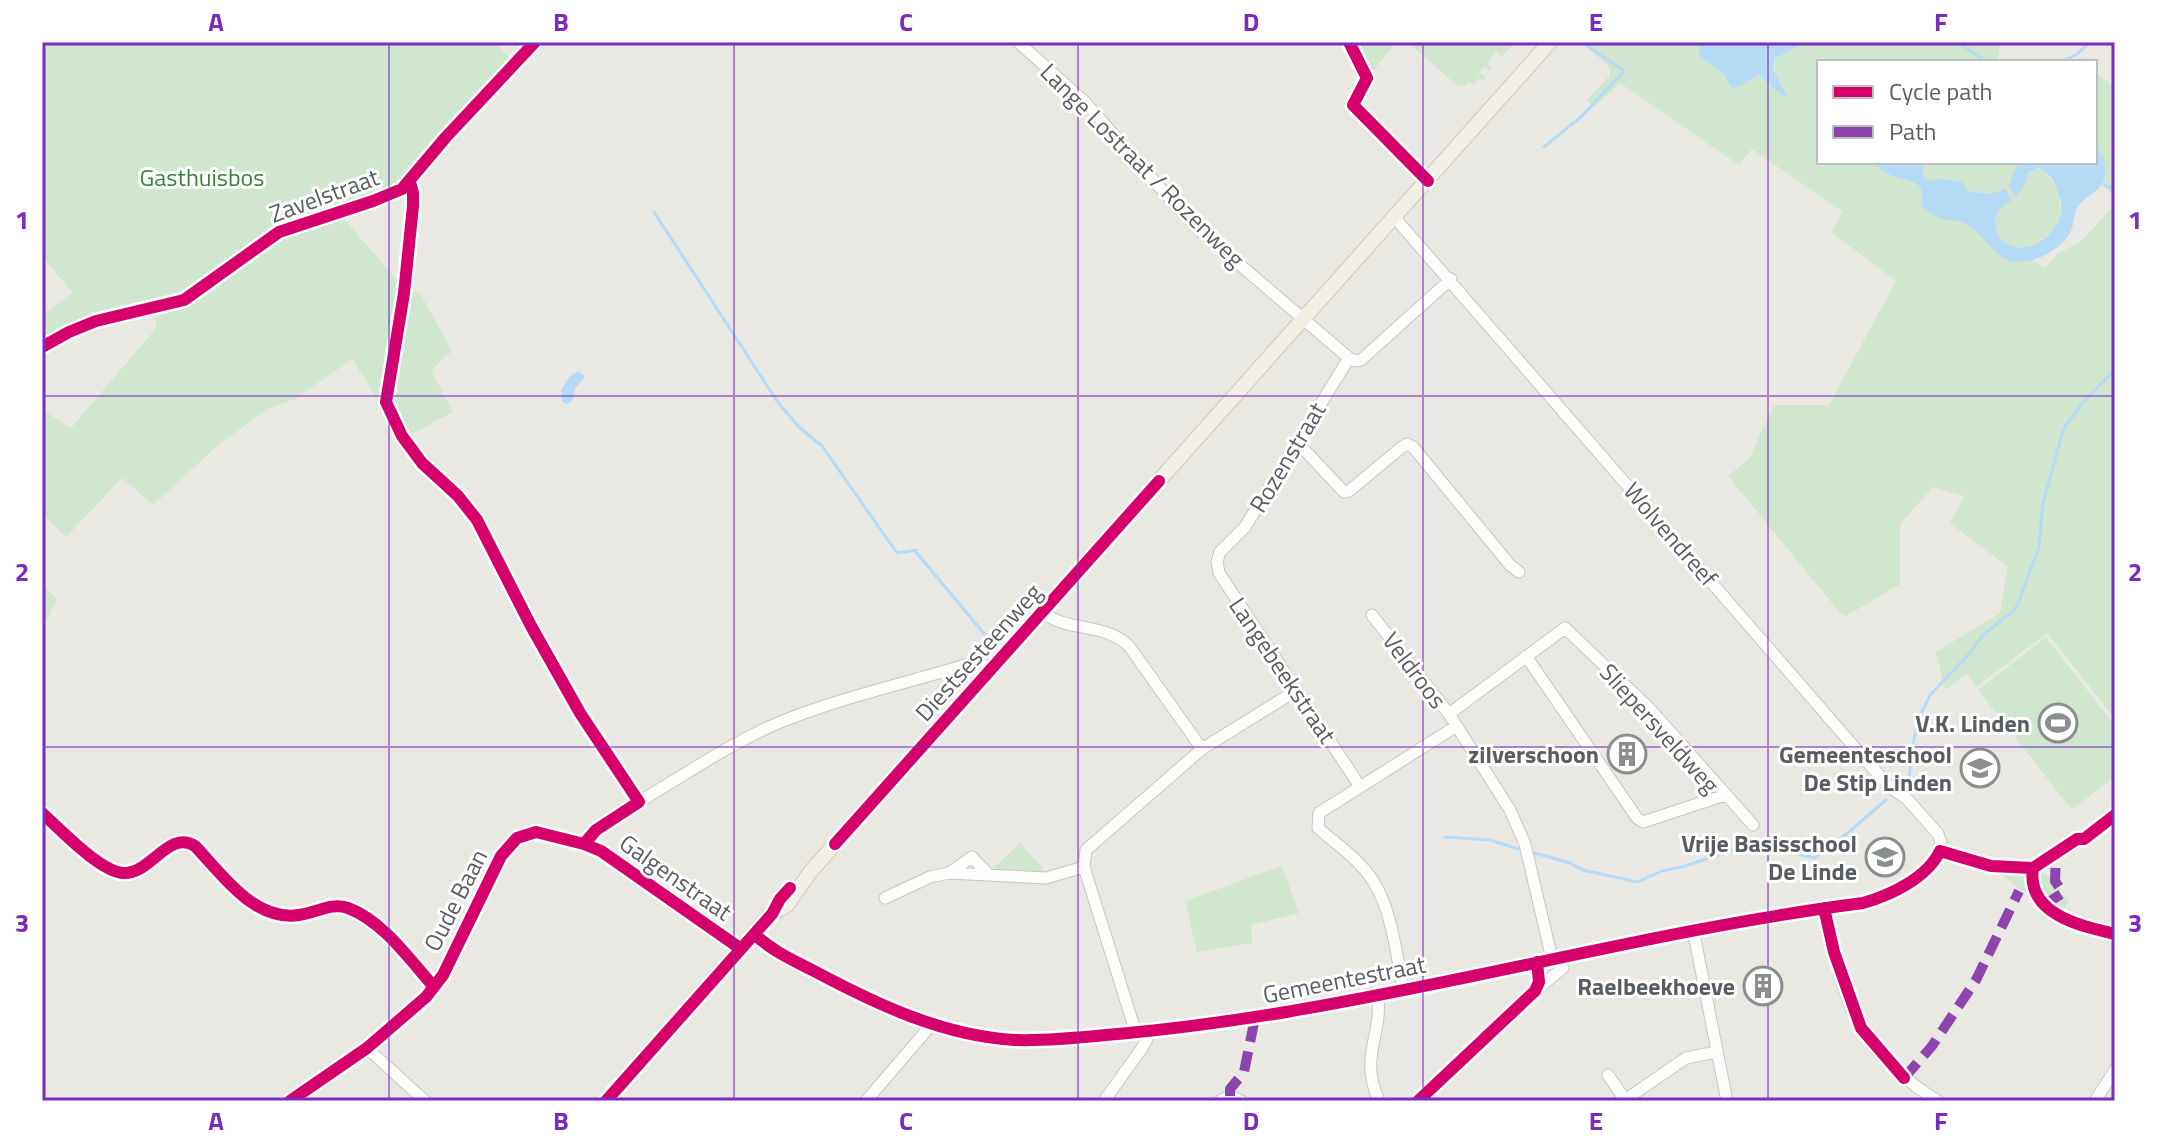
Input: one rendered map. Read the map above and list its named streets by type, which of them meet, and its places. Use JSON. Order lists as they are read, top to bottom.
{
  "streets": {
    "main road": ["Diestsesteenweg"],
    "street": [
      "Lange Lostraat / Rozenweg",
      "Zavelstraat",
      "Rozenstraat",
      "Wolvendreef",
      "Langebeekstraat",
      "Veldroos",
      "Sliepersveldweg",
      "Galgenstraat",
      "Oude Baan",
      "Gemeentestraat"
    ]
  },
  "crossings": [
    ["Lange Lostraat / Rozenweg", "Diestsesteenweg"],
    ["Rozenstraat", "Langebeekstraat"],
    ["Wolvendreef", "Diestsesteenweg"],
    ["Wolvendreef", "Gemeentestraat"],
    ["Diestsesteenweg", "Galgenstraat"],
    ["Diestsesteenweg", "Gemeentestraat"],
    ["Veldroos", "Gemeentestraat"],
    ["Galgenstraat", "Oude Baan"]
  ],
  "parks": ["Gasthuisbos"],
  "places": {
    "sports": ["V.K. Linden"],
    "building": ["zilverschoon", "Raelbeekhoeve"],
    "school or university": ["Gemeenteschool De Stip Linden", "Vrije Basisschool De Linde"]
  },
  "legend": ["Cycle path", "Path"],
  "grid": {
    "columns": [
      "A",
      "B",
      "C",
      "D",
      "E",
      "F"
    ],
    "rows": ["1", "2", "3"]
  }
}
